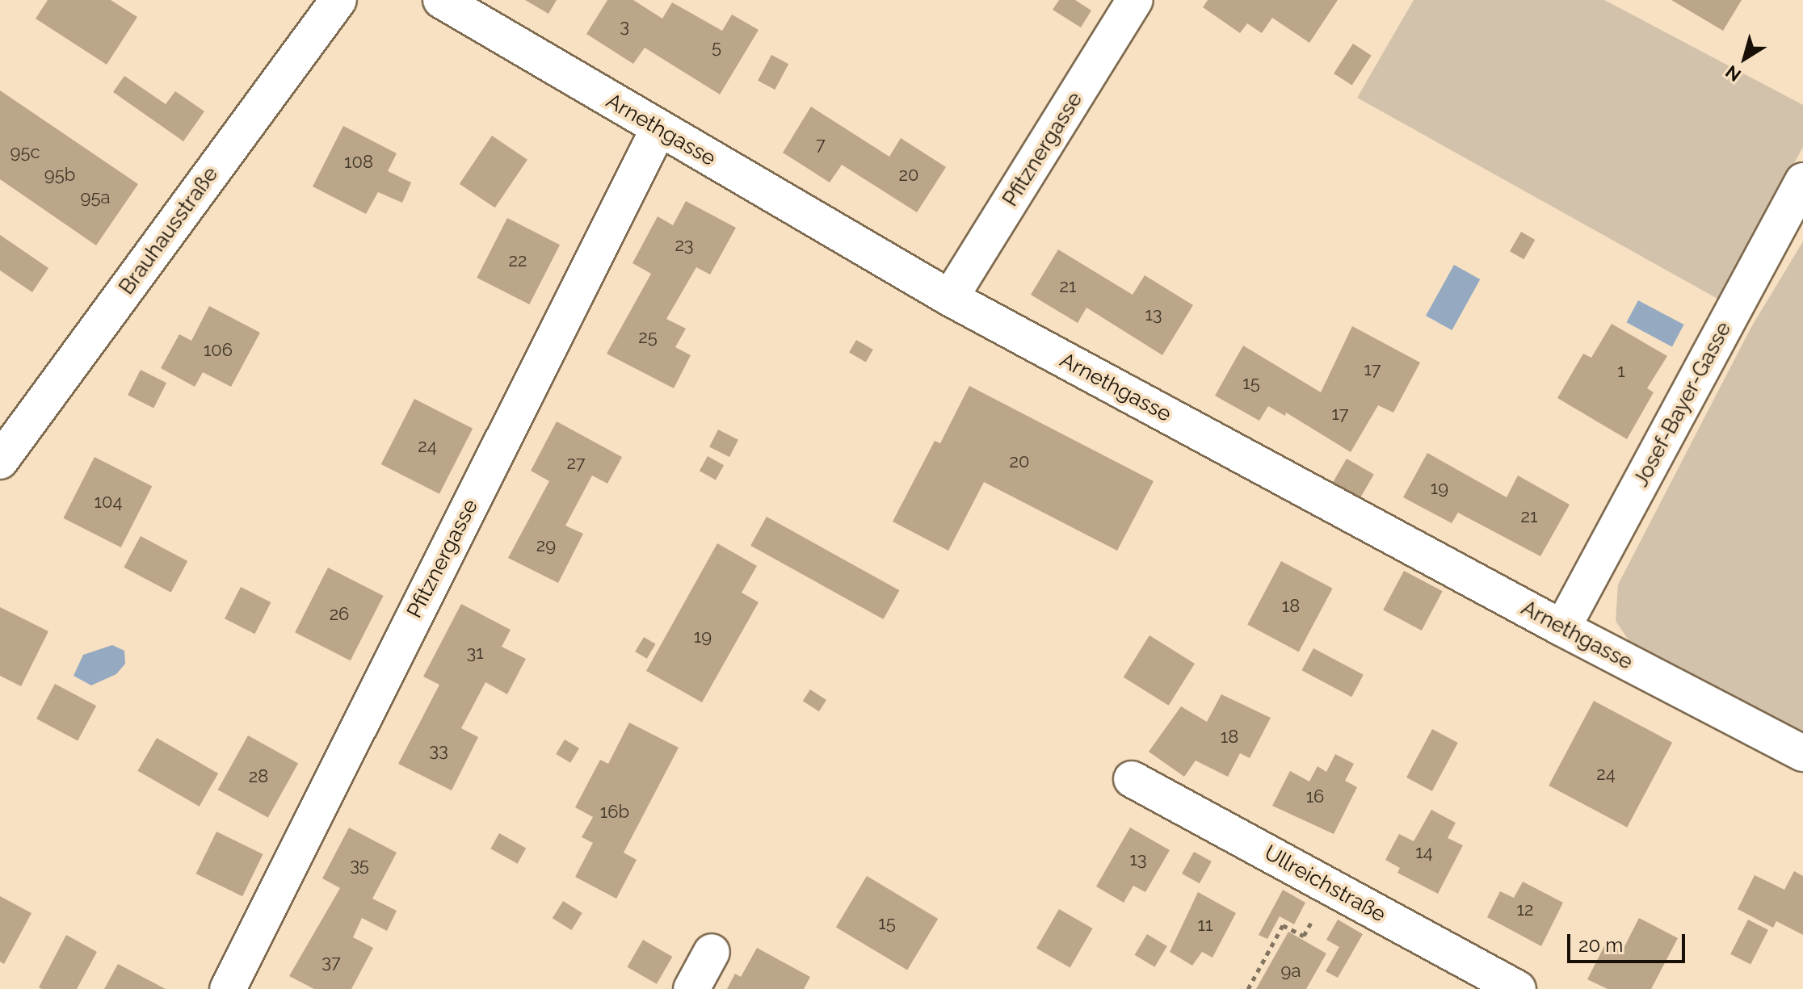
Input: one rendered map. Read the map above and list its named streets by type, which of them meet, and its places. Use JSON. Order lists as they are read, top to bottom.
{
  "streets": {
    "street": [
      "Arnethgasse",
      "Pfitznergasse",
      "Brauhausstraße",
      "Josef-Bayer-Gasse",
      "Ullreichstraße"
    ]
  },
  "crossings": [
    ["Arnethgasse", "Pfitznergasse"],
    ["Arnethgasse", "Josef-Bayer-Gasse"]
  ],
  "house_numbers": [
    "3",
    "5",
    "7",
    "95c",
    "108",
    "95b",
    "20",
    "95a",
    "23",
    "22",
    "21",
    "13",
    "25",
    "106",
    "17",
    "1",
    "15",
    "17",
    "24",
    "20",
    "27",
    "19",
    "104",
    "21",
    "29",
    "18",
    "26",
    "19",
    "31",
    "18",
    "33",
    "24",
    "28",
    "16",
    "16b",
    "14",
    "13",
    "35",
    "12",
    "15",
    "11",
    "37",
    "9a"
  ],
  "scale_bar": "20 m",
  "north": "bottom left"
}
